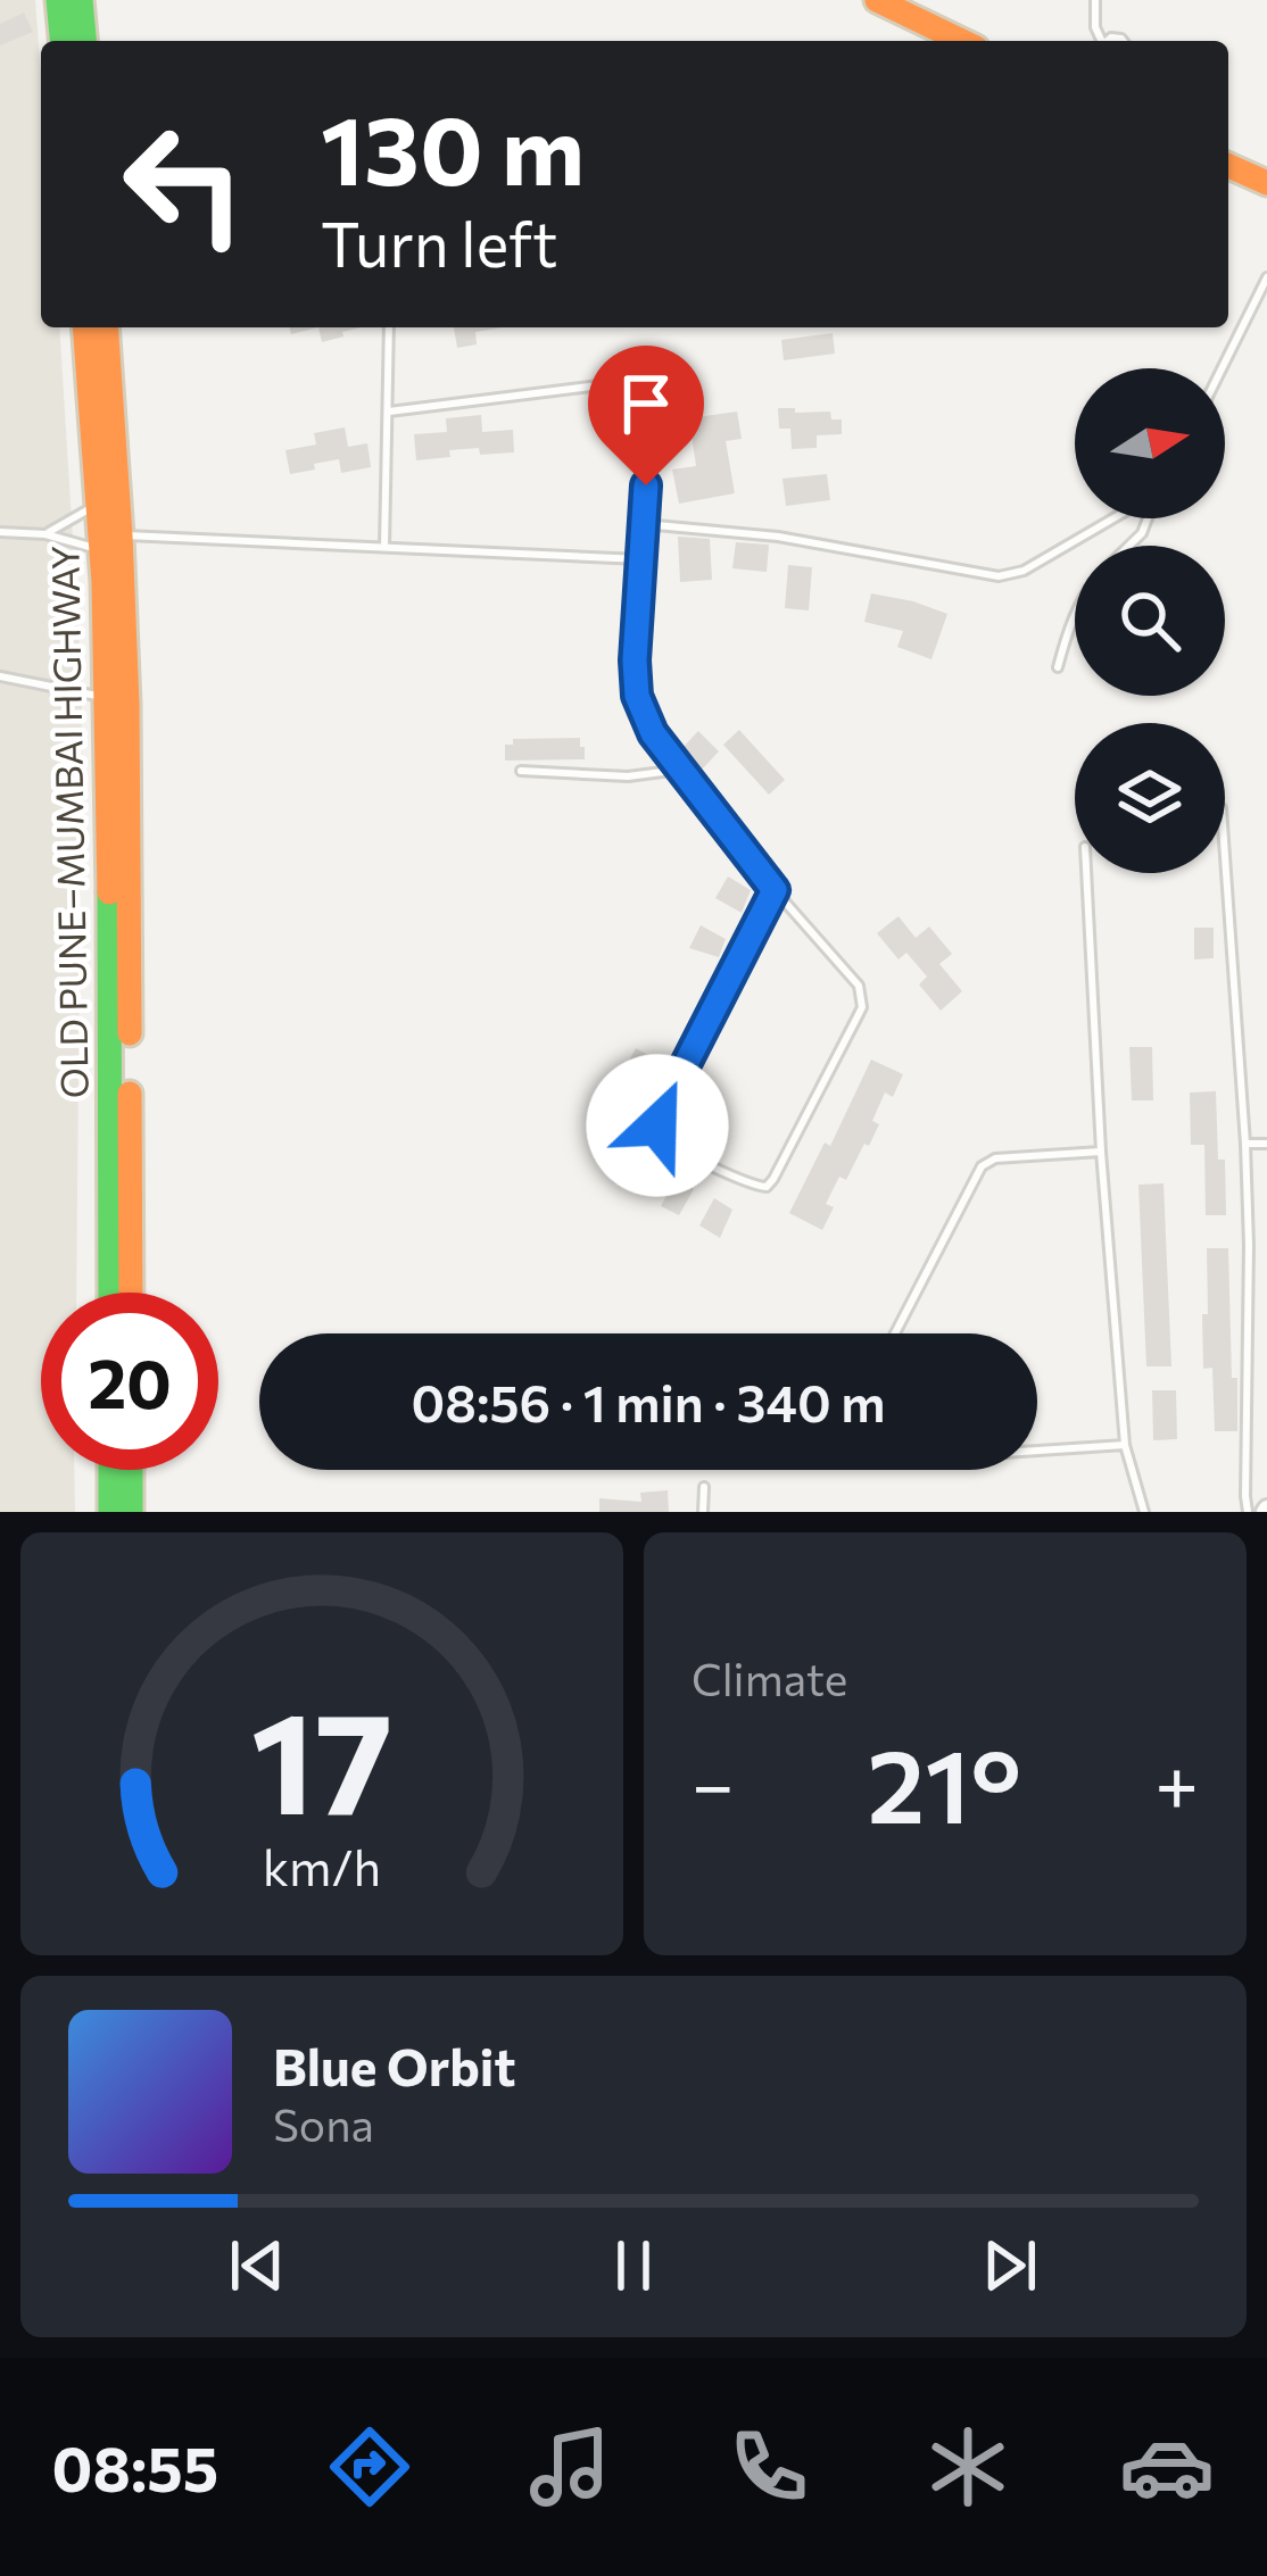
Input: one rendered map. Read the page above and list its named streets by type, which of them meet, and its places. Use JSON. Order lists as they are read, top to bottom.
{
  "streets": {
    "main road": ["OLD PUNE–MUMBAI HIGHWAY"]
  },
  "north": "right",
  "page": {
    "turn": ["130 m", "Turn left"],
    "limit": "20",
    "trip": "08:56 · 1 min · 340 m",
    "tile": "Climate",
    "heat": ["−", "21°", "+"],
    "song": ["Blue Orbit", "Sona"],
    "tabs": "08:55",
    "gauge": ["17", "km/h"]
  }
}
